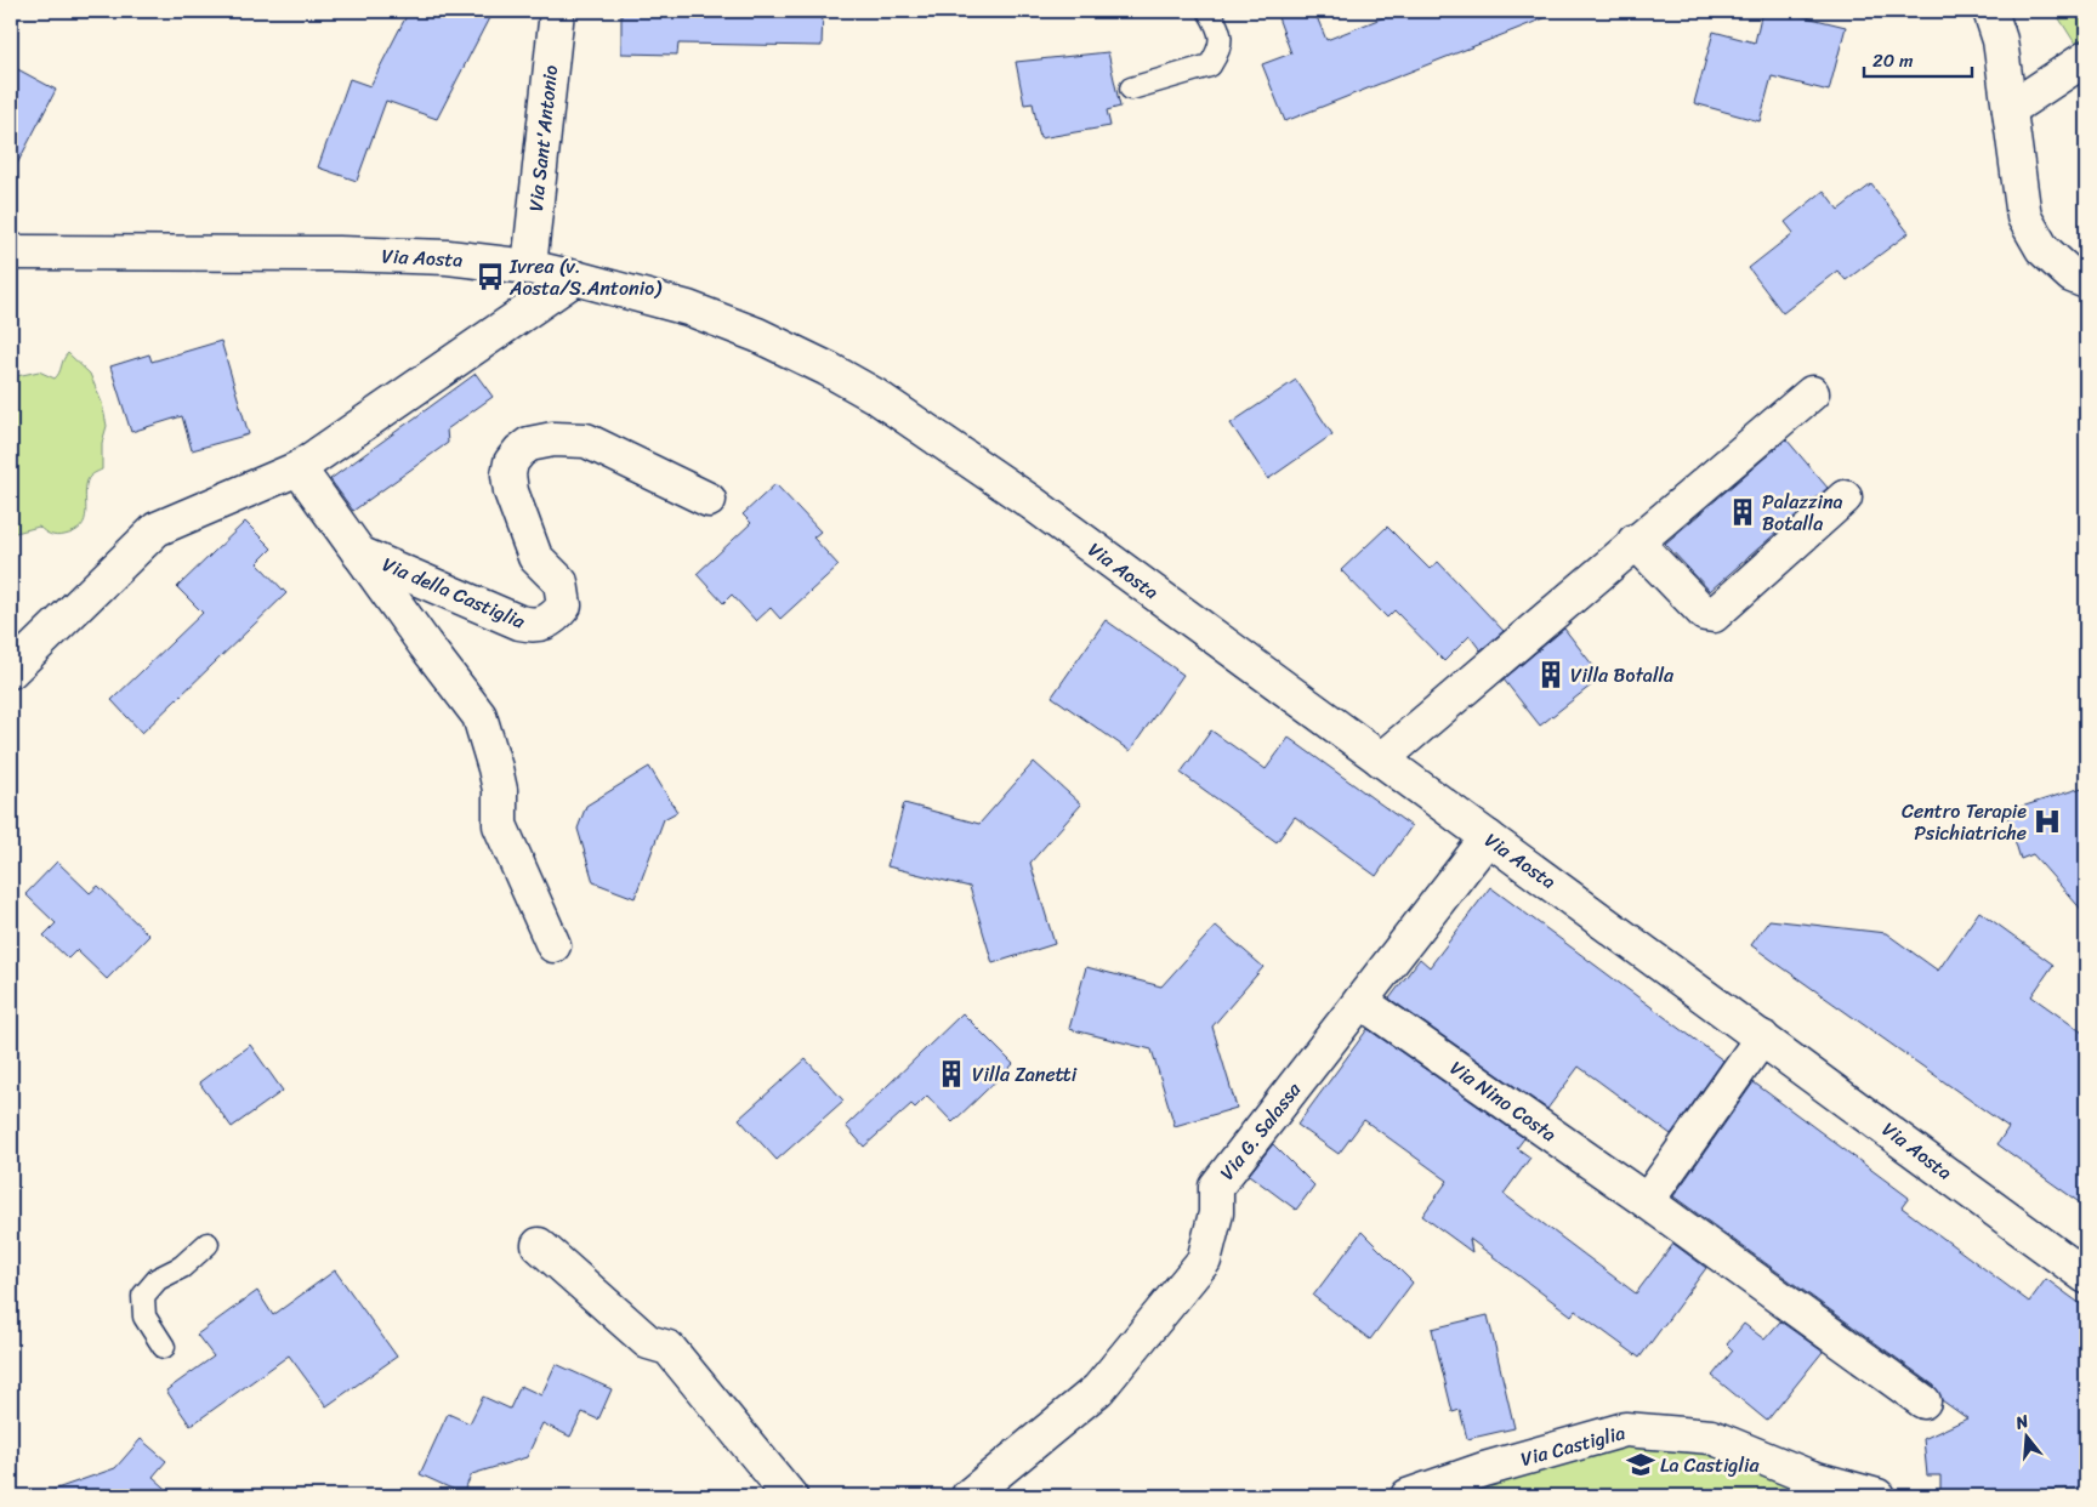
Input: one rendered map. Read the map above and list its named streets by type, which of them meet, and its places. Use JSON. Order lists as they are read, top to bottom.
{
  "streets": {
    "street": [
      "Via Sant'Antonio",
      "Via Aosta",
      "Via della Castiglia",
      "Via Nino Costa",
      "Via G. Salassa",
      "Via Castiglia"
    ]
  },
  "crossings": [
    ["Via Sant'Antonio", "Via Aosta"],
    ["Via Aosta", "Via G. Salassa"],
    ["Via Nino Costa", "Via G. Salassa"]
  ],
  "places": {
    "bus stop": ["Ivrea (v. Aosta/S.Antonio)"],
    "building": ["Palazzina Botalla", "Villa Botalla", "Villa Zanetti"],
    "hospital": ["Centro Terapie Psichiatriche"],
    "school or university": ["La Castiglia"]
  },
  "scale_bar": "20 m",
  "north": "top"
}
